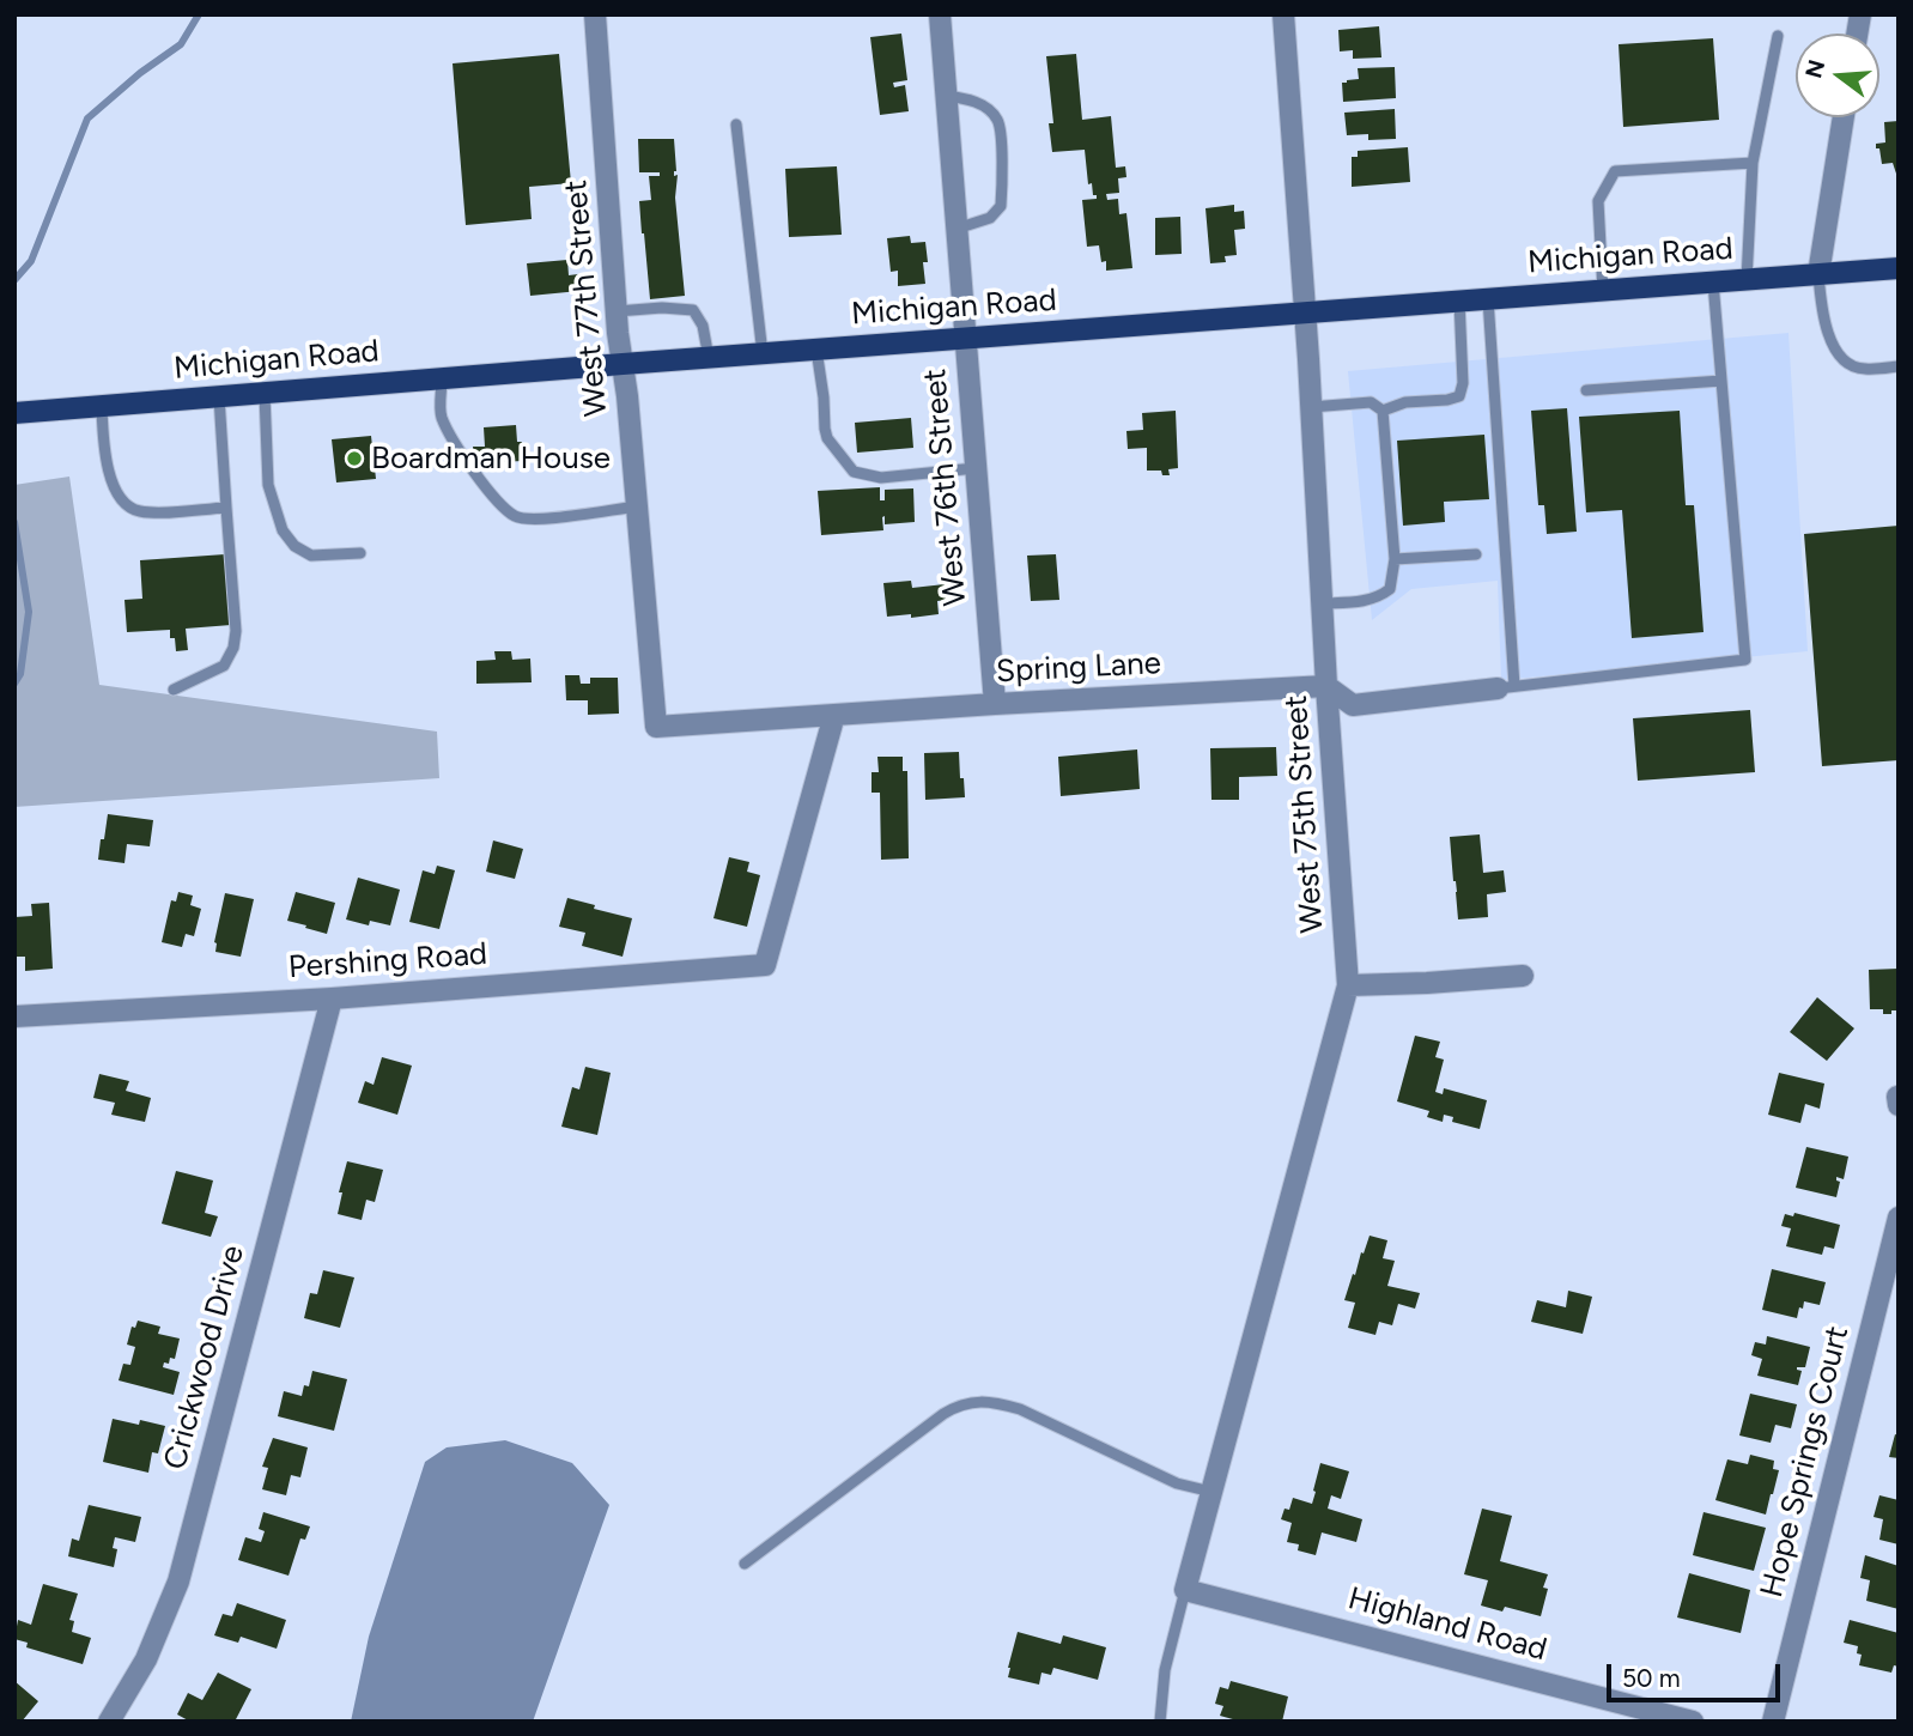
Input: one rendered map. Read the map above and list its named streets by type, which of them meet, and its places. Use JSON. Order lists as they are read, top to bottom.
{
  "streets": {
    "main road": ["Michigan Road"],
    "street": [
      "West 77th Street",
      "West 76th Street",
      "Spring Lane",
      "West 75th Street",
      "Pershing Road",
      "Crickwood Drive",
      "Hope Springs Court",
      "Highland Road"
    ]
  },
  "crossings": [
    ["Michigan Road", "West 77th Street"],
    ["Michigan Road", "West 76th Street"],
    ["Michigan Road", "West 75th Street"],
    ["West 77th Street", "Spring Lane"],
    ["West 76th Street", "Spring Lane"],
    ["Spring Lane", "West 75th Street"],
    ["Spring Lane", "Pershing Road"],
    ["West 75th Street", "Highland Road"],
    ["Pershing Road", "Crickwood Drive"]
  ],
  "places": ["Boardman House"],
  "scale_bar": "50 m",
  "north": "left"
}
